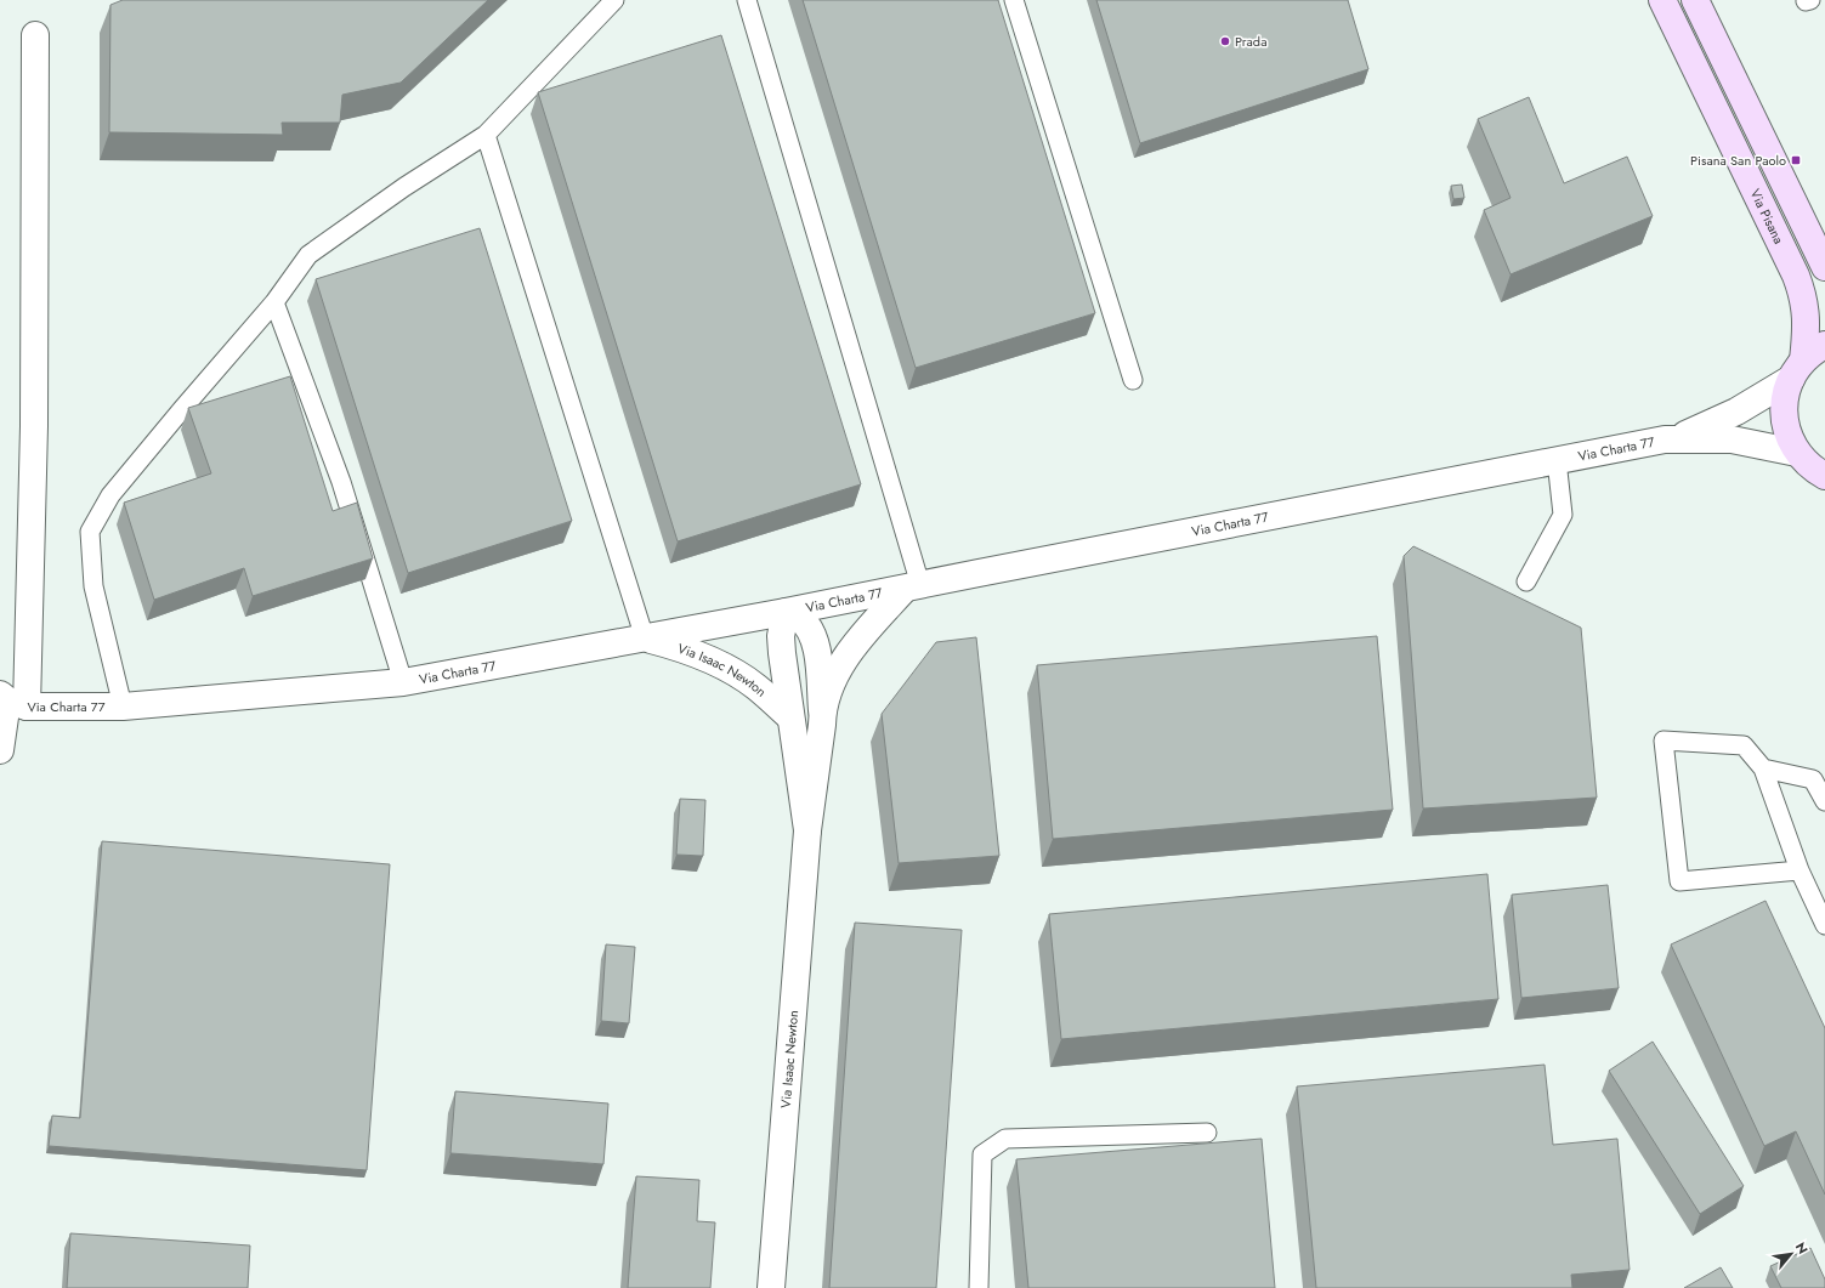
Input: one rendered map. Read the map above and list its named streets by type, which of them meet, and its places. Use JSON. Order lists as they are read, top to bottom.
{
  "streets": {
    "main road": ["Via Pisana"],
    "street": ["Via Charta 77", "Via Isaac Newton"]
  },
  "crossings": [
    ["Via Pisana", "Via Charta 77"],
    ["Via Charta 77", "Via Isaac Newton"]
  ],
  "places": {
    "other": ["Prada"],
    "transit": ["Pisana San Paolo"]
  },
  "north": "top right"
}
